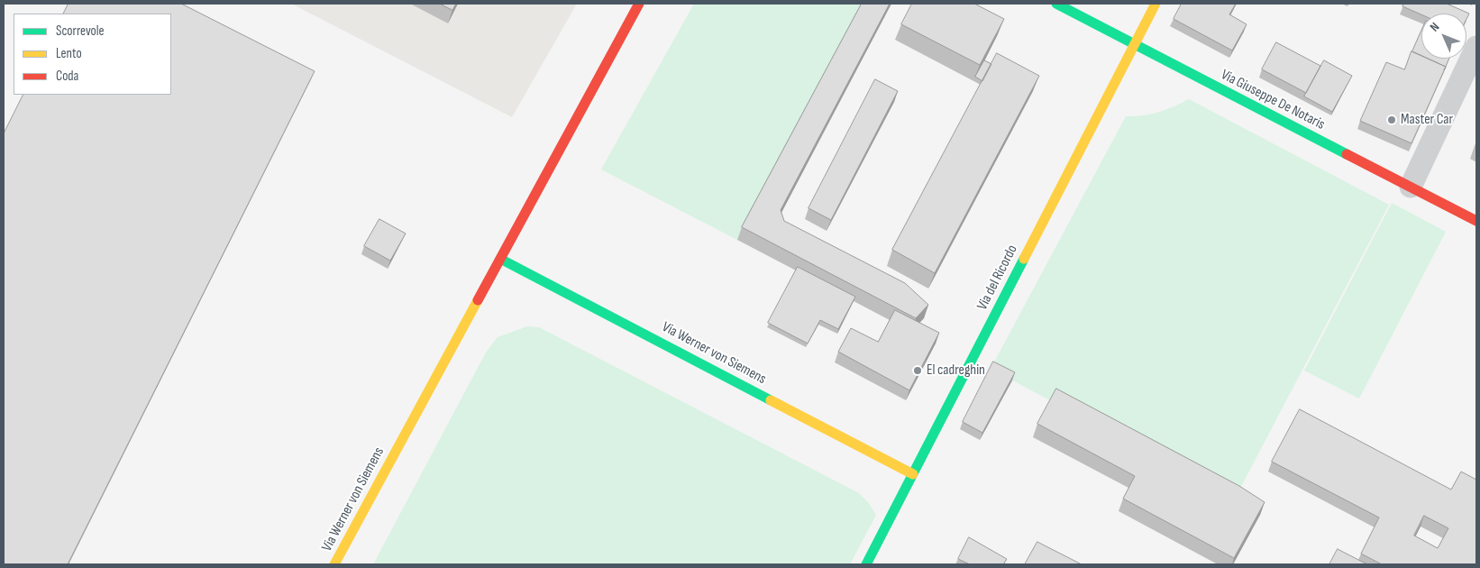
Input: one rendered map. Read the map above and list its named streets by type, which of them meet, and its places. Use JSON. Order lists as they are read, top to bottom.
{
  "streets": {
    "street": ["Via Giuseppe De Notaris", "Via del Ricordo", "Via Werner von Siemens"]
  },
  "crossings": [
    ["Via Giuseppe De Notaris", "Via del Ricordo"],
    ["Via del Ricordo", "Via Werner von Siemens"]
  ],
  "places": ["Master Car", "El cadreghin"],
  "legend": ["Scorrevole", "Lento", "Coda"],
  "north": "top left"
}
